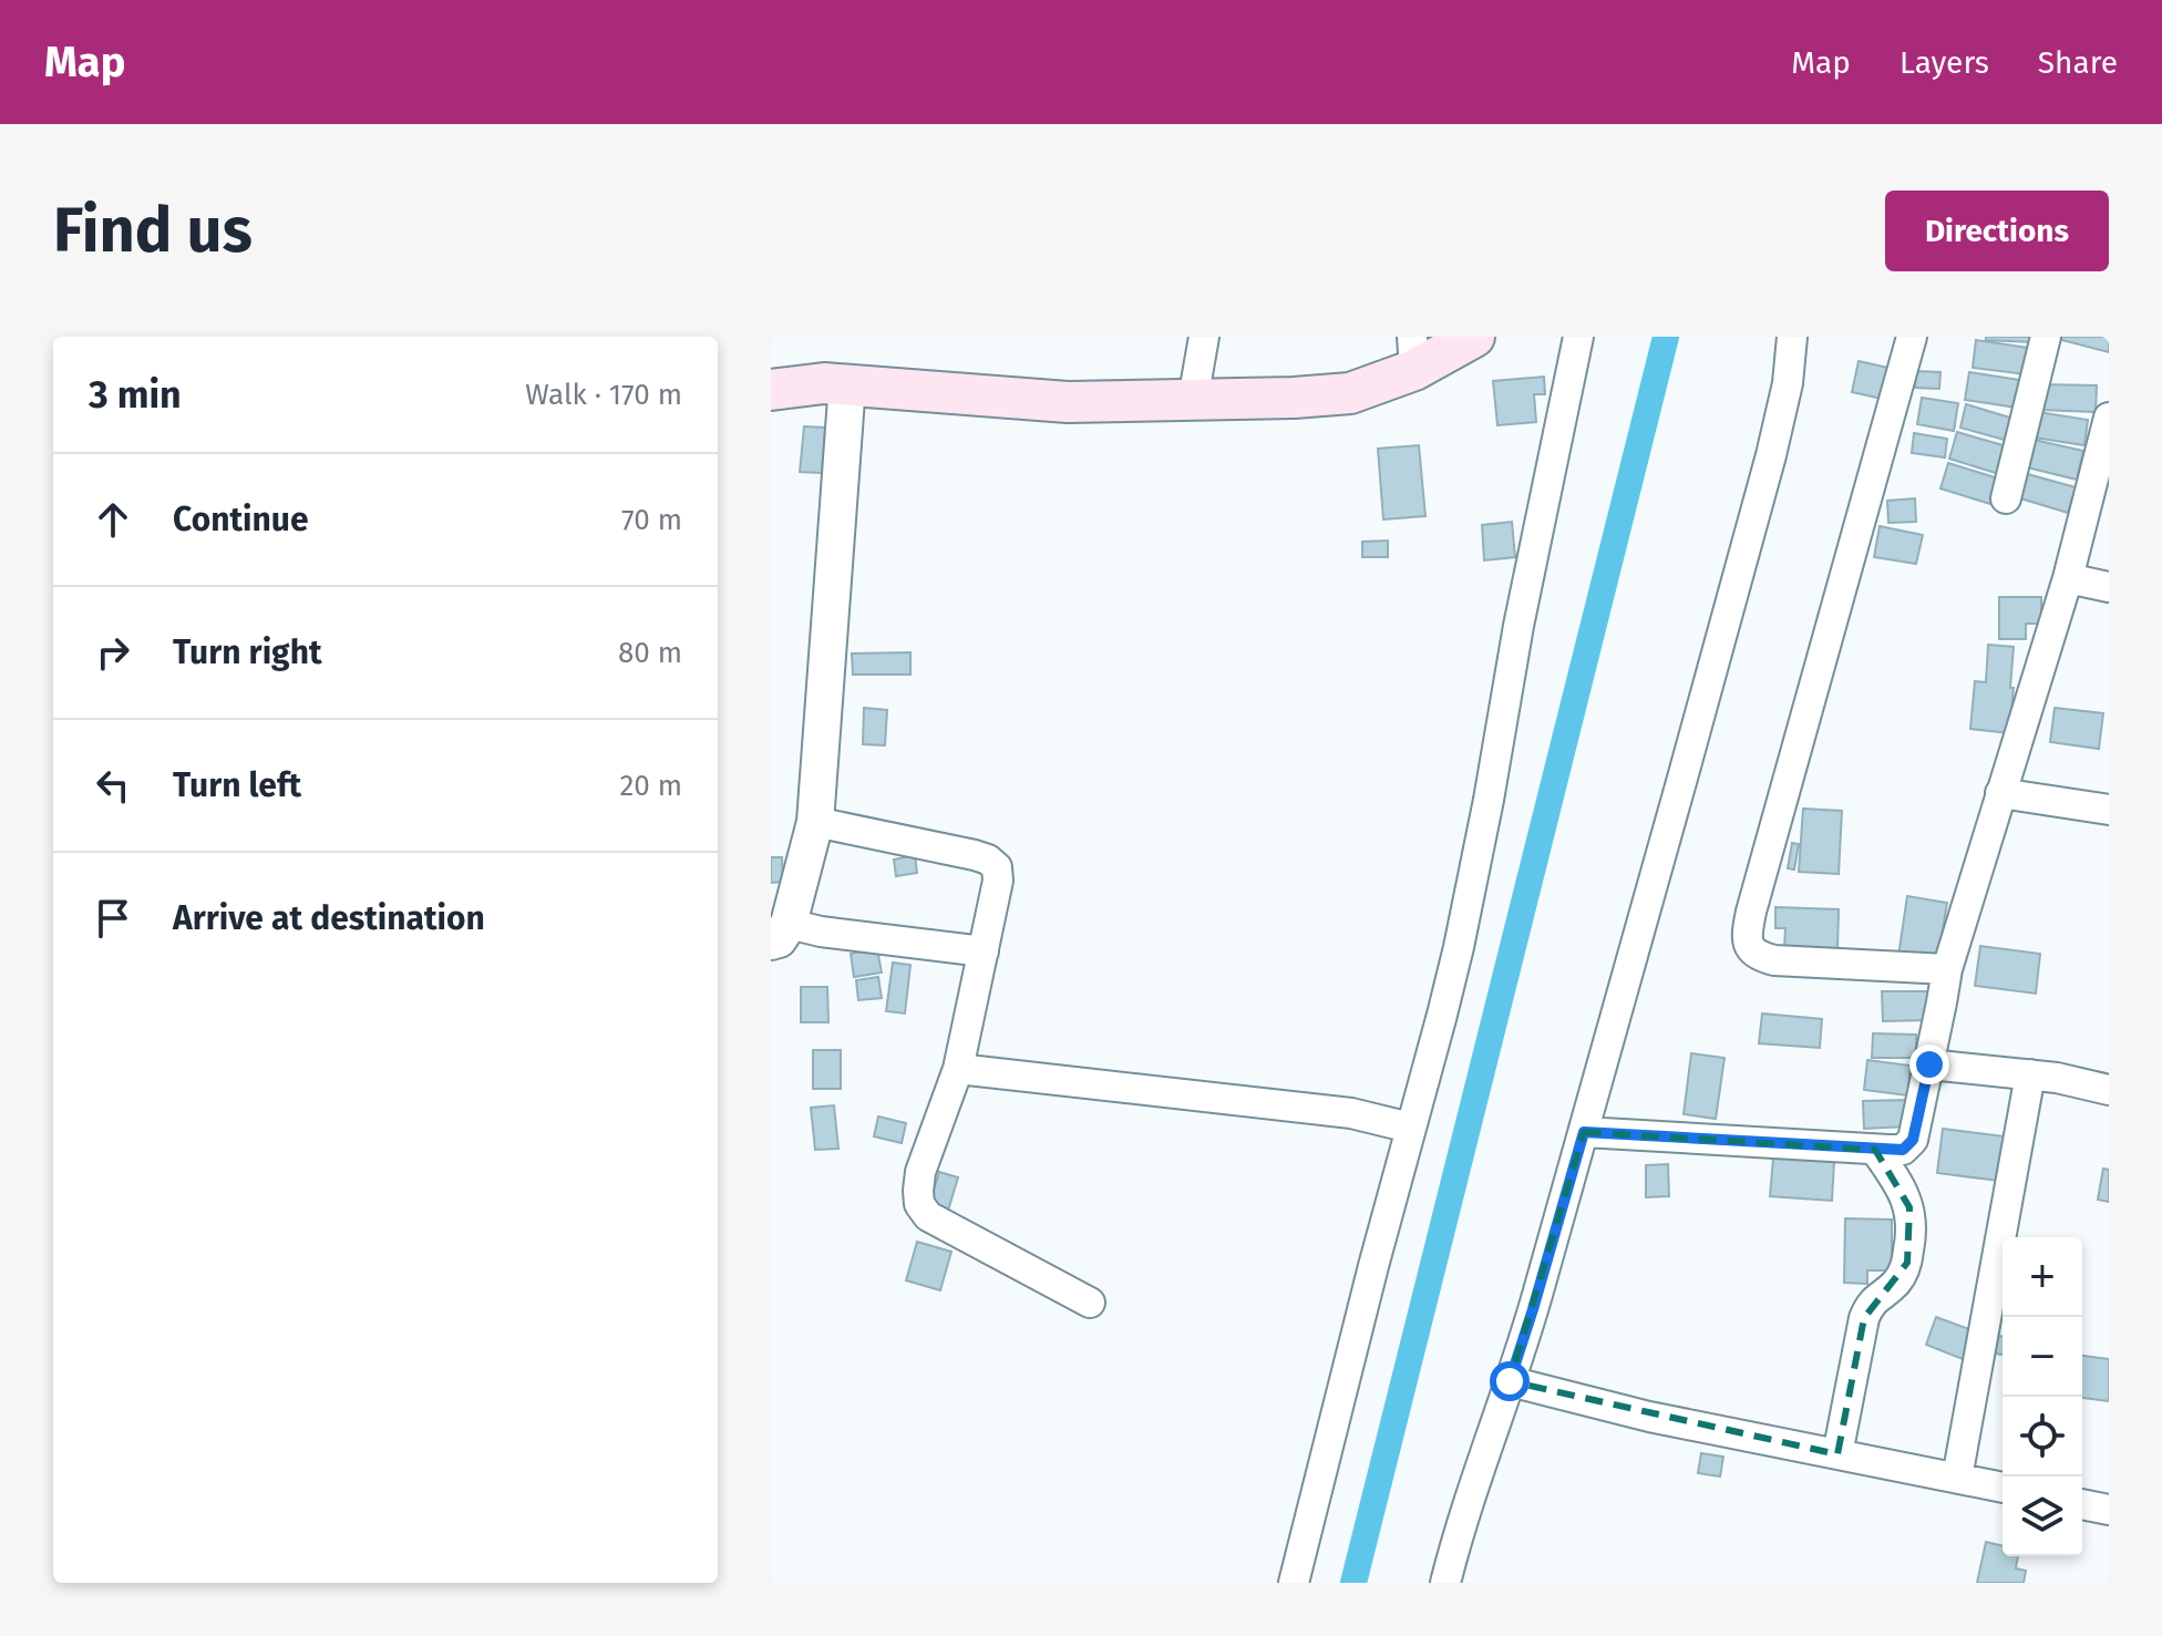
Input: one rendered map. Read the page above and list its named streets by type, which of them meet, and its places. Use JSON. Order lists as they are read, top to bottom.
{
  "page": {
    "header": "Map",
    "nav": ["Map", "Layers", "Share"],
    "buttons": "Directions",
    "title": "Find us",
    "heading": ["3 min", "Walk · 170 m"],
    "list": [
      ["Continue", "70 m"],
      ["Turn right", "80 m"],
      ["Turn left", "20 m"],
      "Arrive at destination"
    ],
    "map_buttons": ["+", "−"]
  }
}
